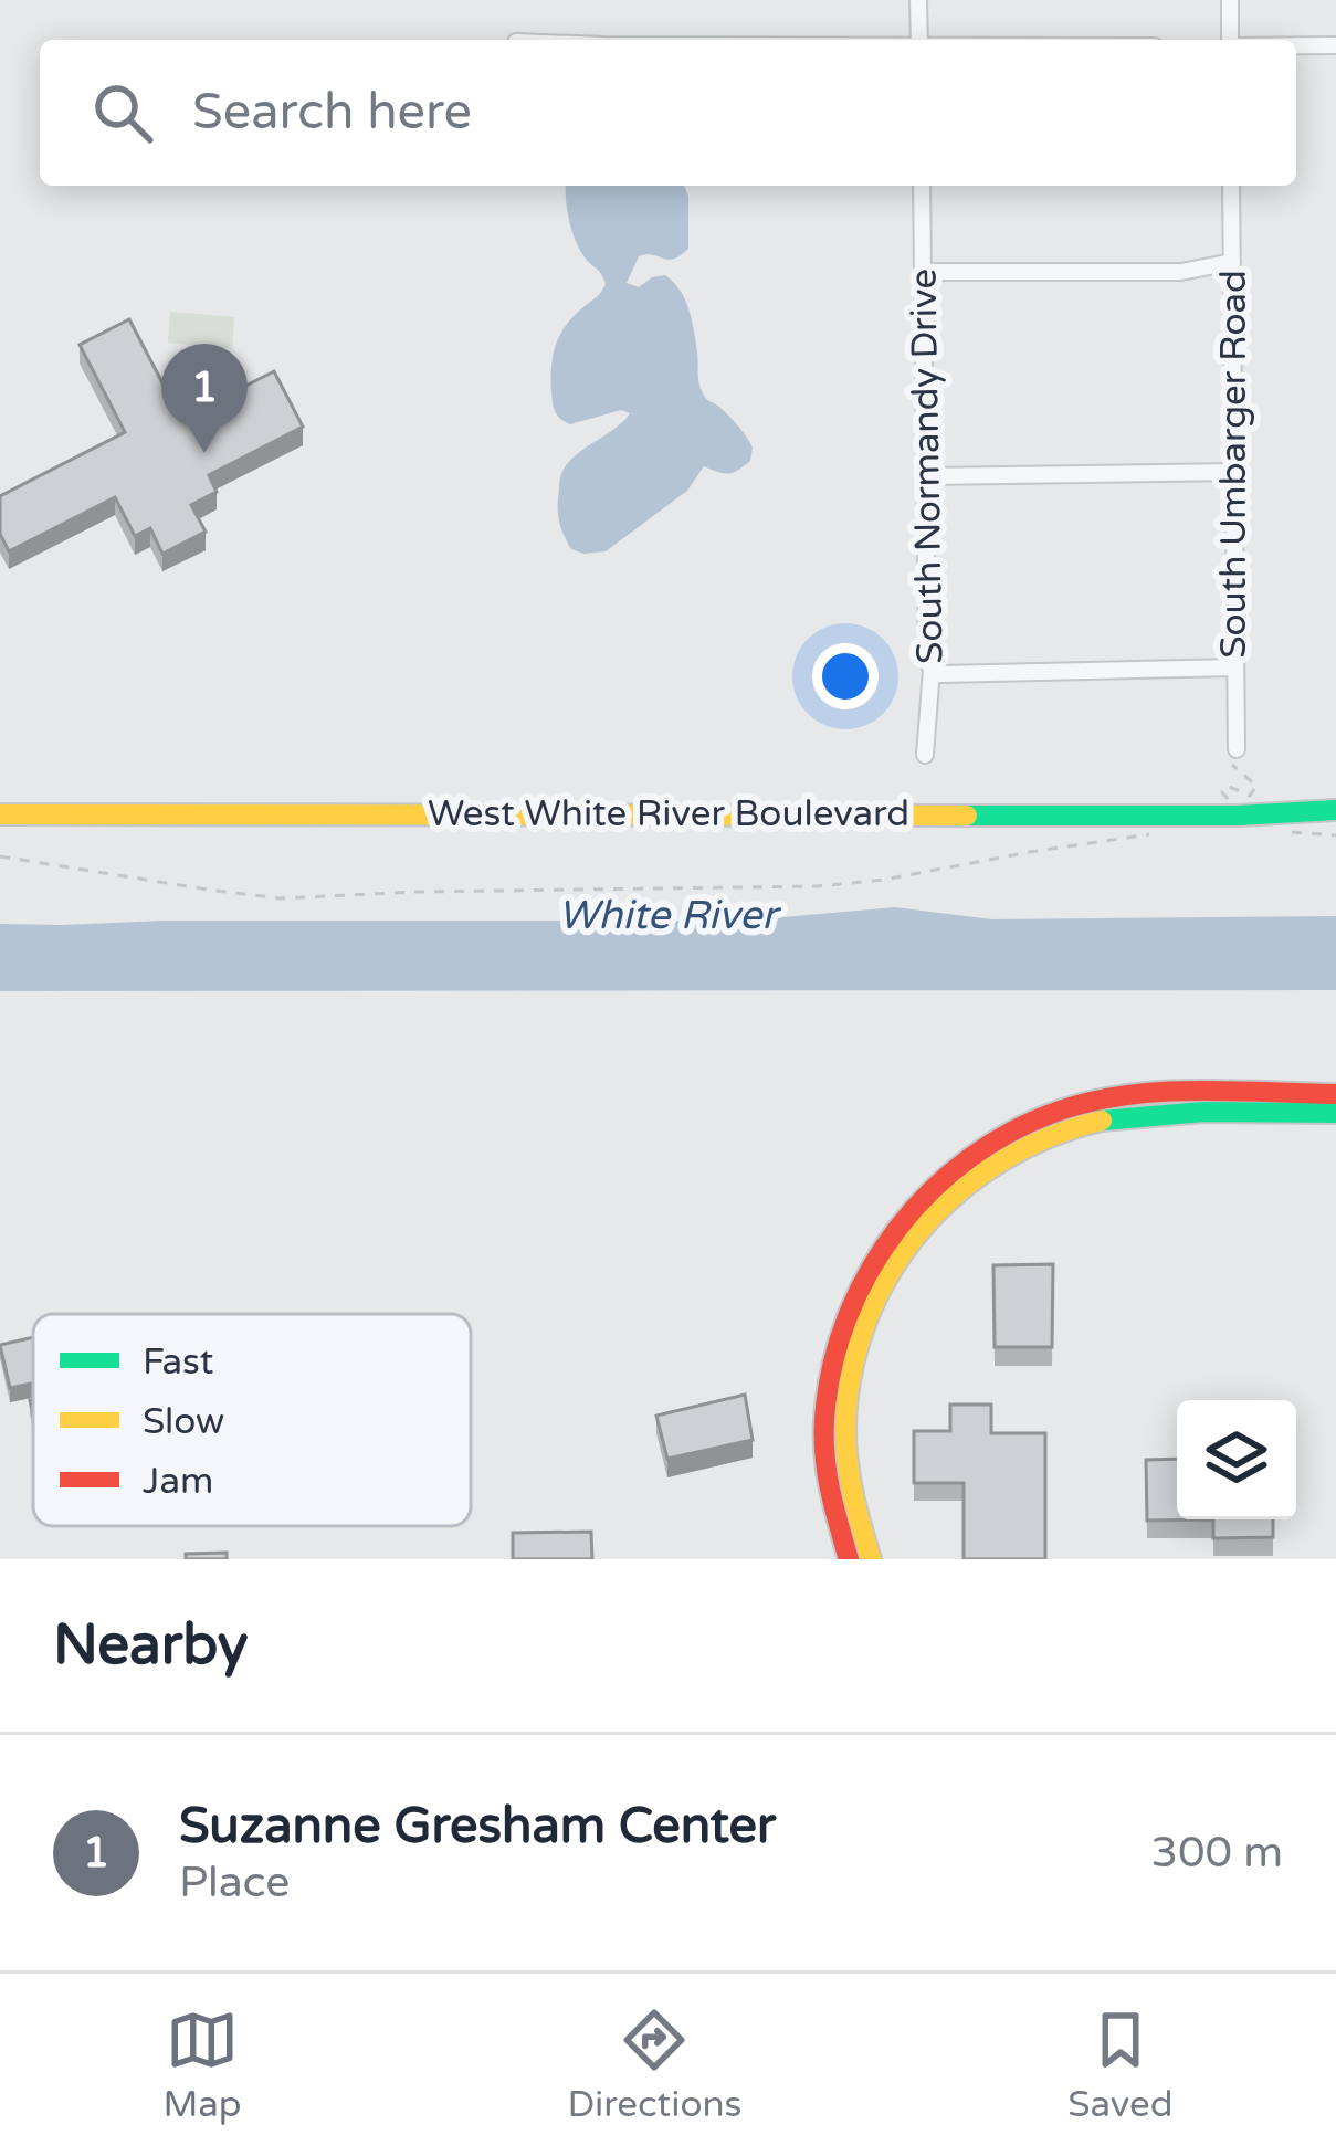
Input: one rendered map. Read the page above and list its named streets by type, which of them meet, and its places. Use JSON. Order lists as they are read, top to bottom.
{
  "streets": {
    "main road": ["West White River Boulevard"],
    "street": ["South Umbarger Road", "South Normandy Drive"]
  },
  "water": ["White River"],
  "legend": ["Fast", "Slow", "Jam"],
  "page": {
    "search": "Search here",
    "pins": "1",
    "heading": "Nearby",
    "list": [
      {
        "mark": "1",
        "name": "Suzanne Gresham Center",
        "note": "Place",
        "value": "300 m"
      }
    ],
    "nav": ["Map", "Directions", "Saved"]
  }
}
